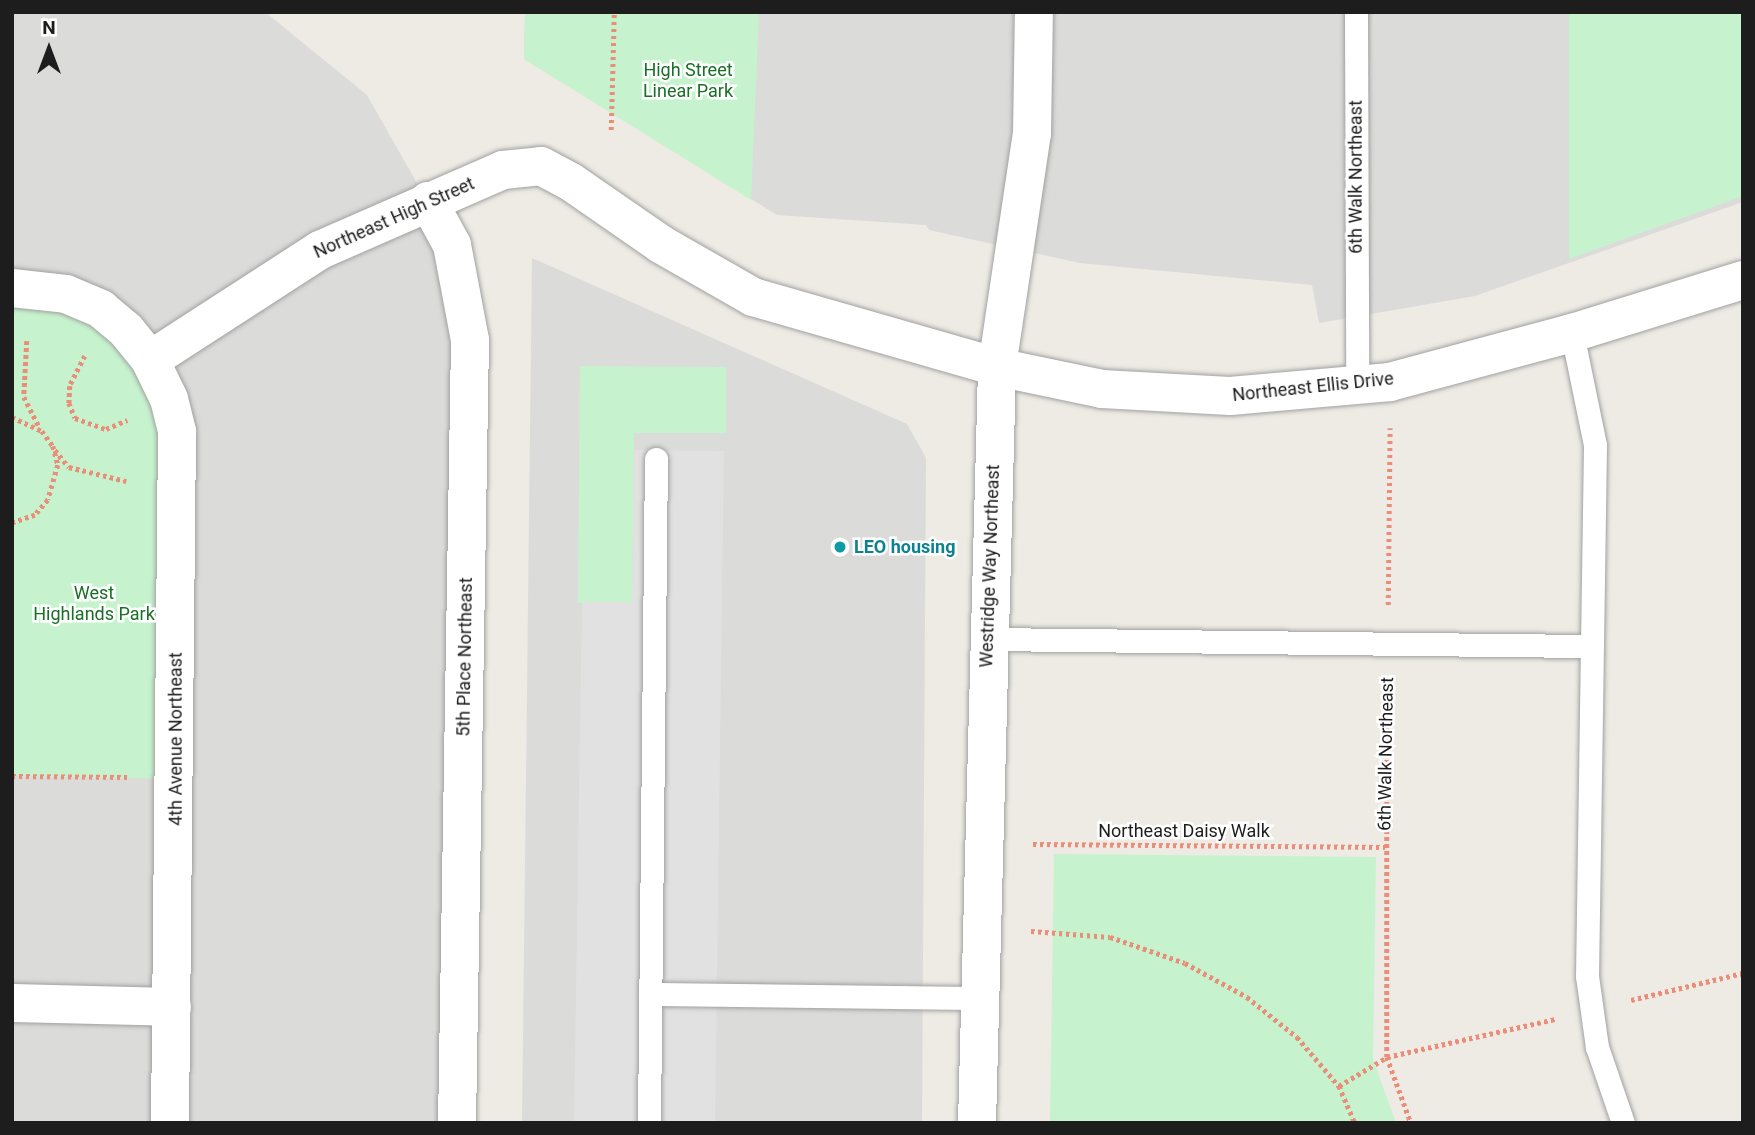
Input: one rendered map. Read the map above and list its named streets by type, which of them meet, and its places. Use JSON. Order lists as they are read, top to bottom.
{
  "streets": {
    "street": [
      "Northeast High Street",
      "Northeast Ellis Drive",
      "Westridge Way Northeast",
      "5th Place Northeast",
      "4th Avenue Northeast"
    ],
    "lane": ["6th Walk Northeast"],
    "path": ["Northeast Daisy Walk"]
  },
  "crossings": [
    ["6th Walk Northeast", "Northeast Ellis Drive"],
    ["6th Walk Northeast", "Northeast Daisy Walk"],
    ["Northeast High Street", "Northeast Ellis Drive"],
    ["Northeast High Street", "5th Place Northeast"],
    ["Northeast High Street", "4th Avenue Northeast"],
    ["Northeast Ellis Drive", "Westridge Way Northeast"],
    ["Westridge Way Northeast", "Northeast Daisy Walk"]
  ],
  "parks": ["High Street Linear Park", "West Highlands Park"],
  "places": ["LEO housing"],
  "north": "top"
}
